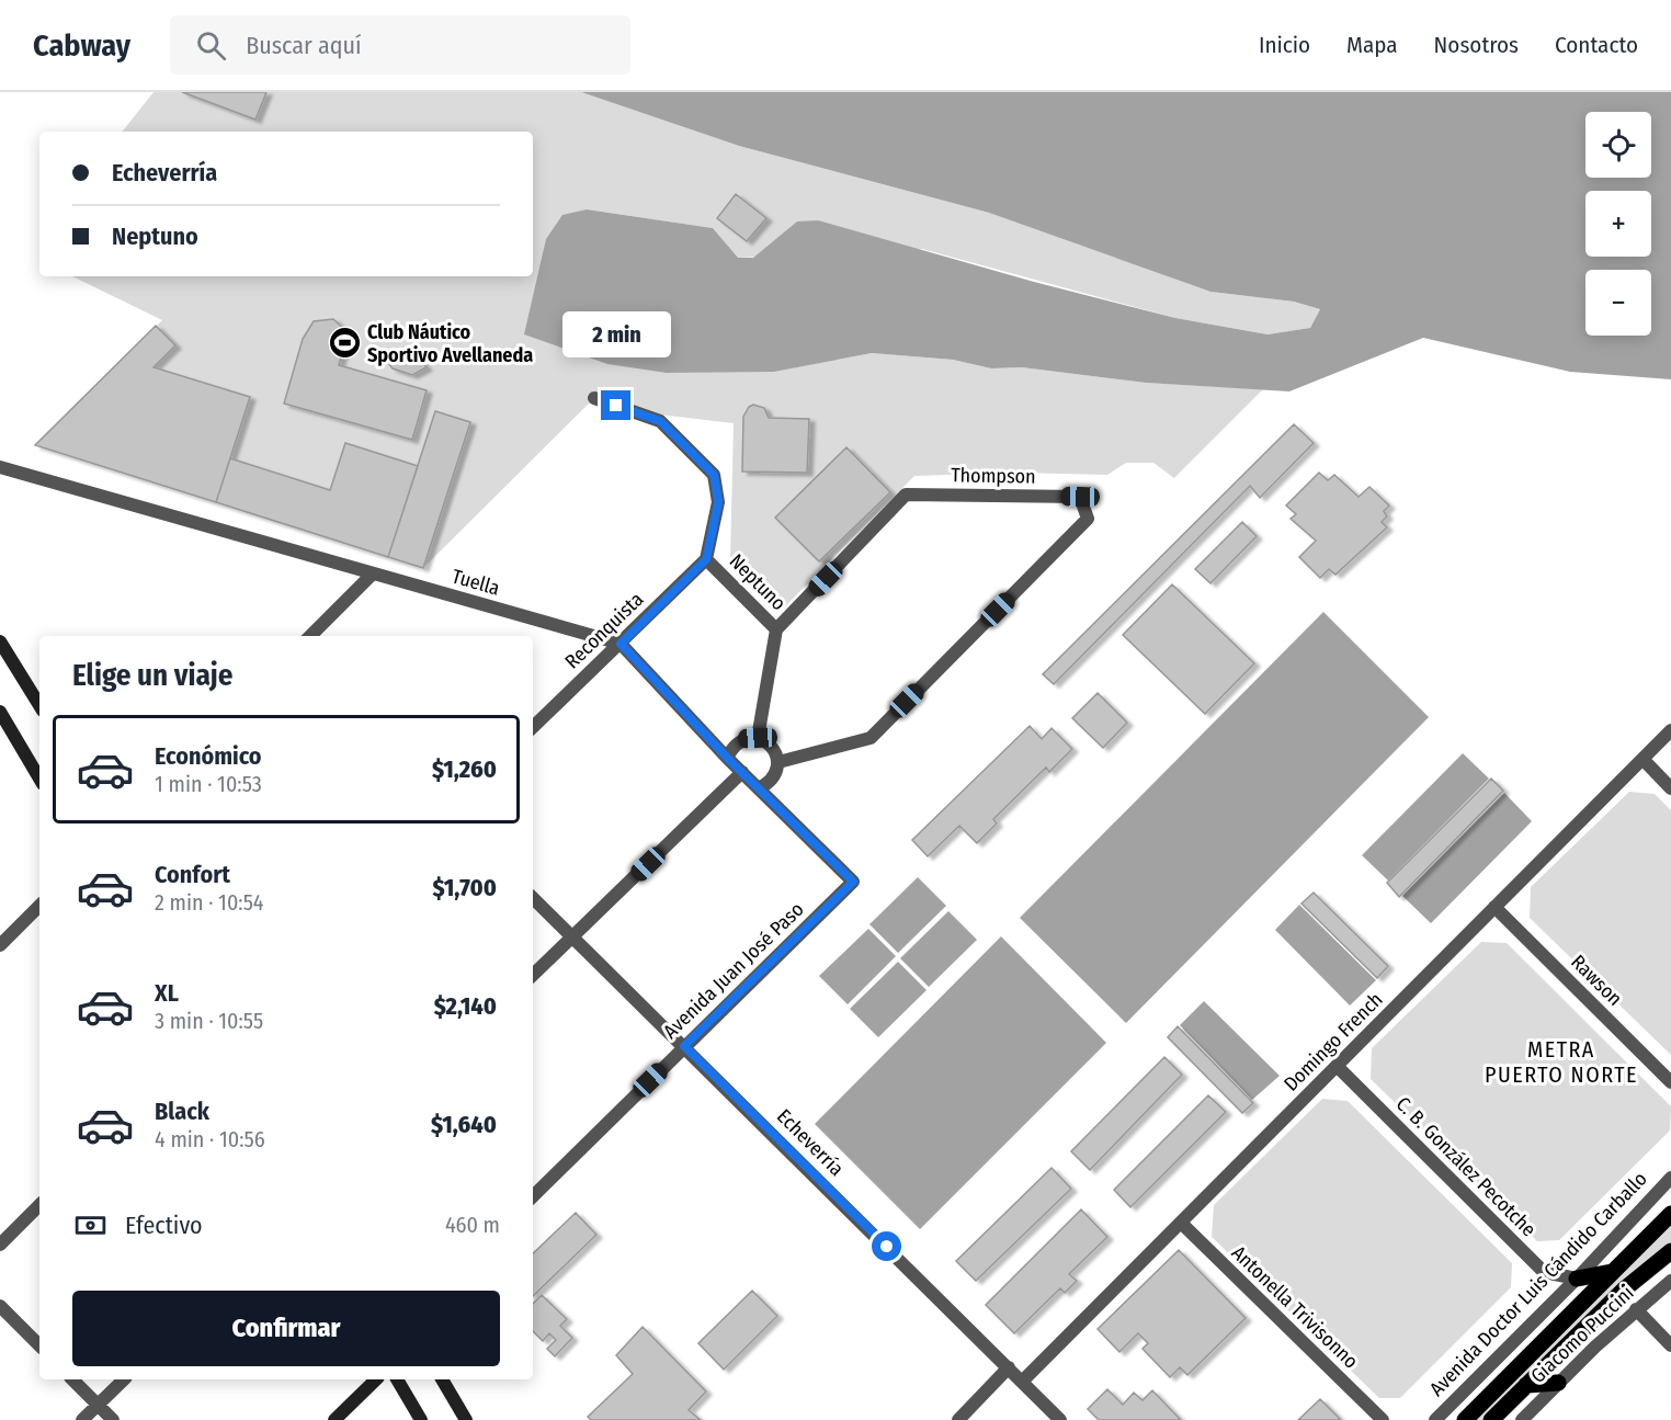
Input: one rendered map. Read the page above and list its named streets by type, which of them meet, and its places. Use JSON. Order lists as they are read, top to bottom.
{
  "streets": {
    "street": [
      "Thompson",
      "Tuella",
      "Neptuno",
      "Reconquista",
      "Avenida Juan José Paso",
      "Rawson",
      "Domingo French",
      "Echeverría",
      "C. B. González Pecotche",
      "Avenida Doctor Luis Cándido Carballo",
      "Antonella Trivisonno",
      "Giacomo Puccini"
    ]
  },
  "crossings": [
    ["Thompson", "Neptuno"],
    ["Thompson", "Avenida Juan José Paso"],
    ["Tuella", "Reconquista"],
    ["Neptuno", "Reconquista"],
    ["Avenida Juan José Paso", "Echeverría"],
    ["Rawson", "Domingo French"],
    ["Domingo French", "Echeverría"],
    ["Domingo French", "C. B. González Pecotche"],
    ["Domingo French", "Antonella Trivisonno"],
    ["C. B. González Pecotche", "Avenida Doctor Luis Cándido Carballo"]
  ],
  "districts": ["METRA PUERTO NORTE"],
  "places": {
    "sports": ["Club Náutico Sportivo Avellaneda"]
  },
  "page": {
    "header": "Cabway",
    "search": "Buscar aquí",
    "nav": [
      "Inicio",
      "Mapa",
      "Nosotros",
      "Contacto"
    ],
    "map_buttons": ["+", "−"],
    "banner": ["Echeverría", "Neptuno"],
    "bubble": "2 min",
    "heading": "Elige un viaje",
    "list": [
      {
        "name": "Económico",
        "note": "1 min · 10:53",
        "value": "$1,260"
      },
      {
        "name": "Confort",
        "note": "2 min · 10:54",
        "value": "$1,700"
      },
      {
        "name": "XL",
        "note": "3 min · 10:55",
        "value": "$2,140"
      },
      {
        "name": "Black",
        "note": "4 min · 10:56",
        "value": "$1,640"
      }
    ],
    "pay": ["Efectivo", "460 m"],
    "buttons": "Confirmar"
  }
}
